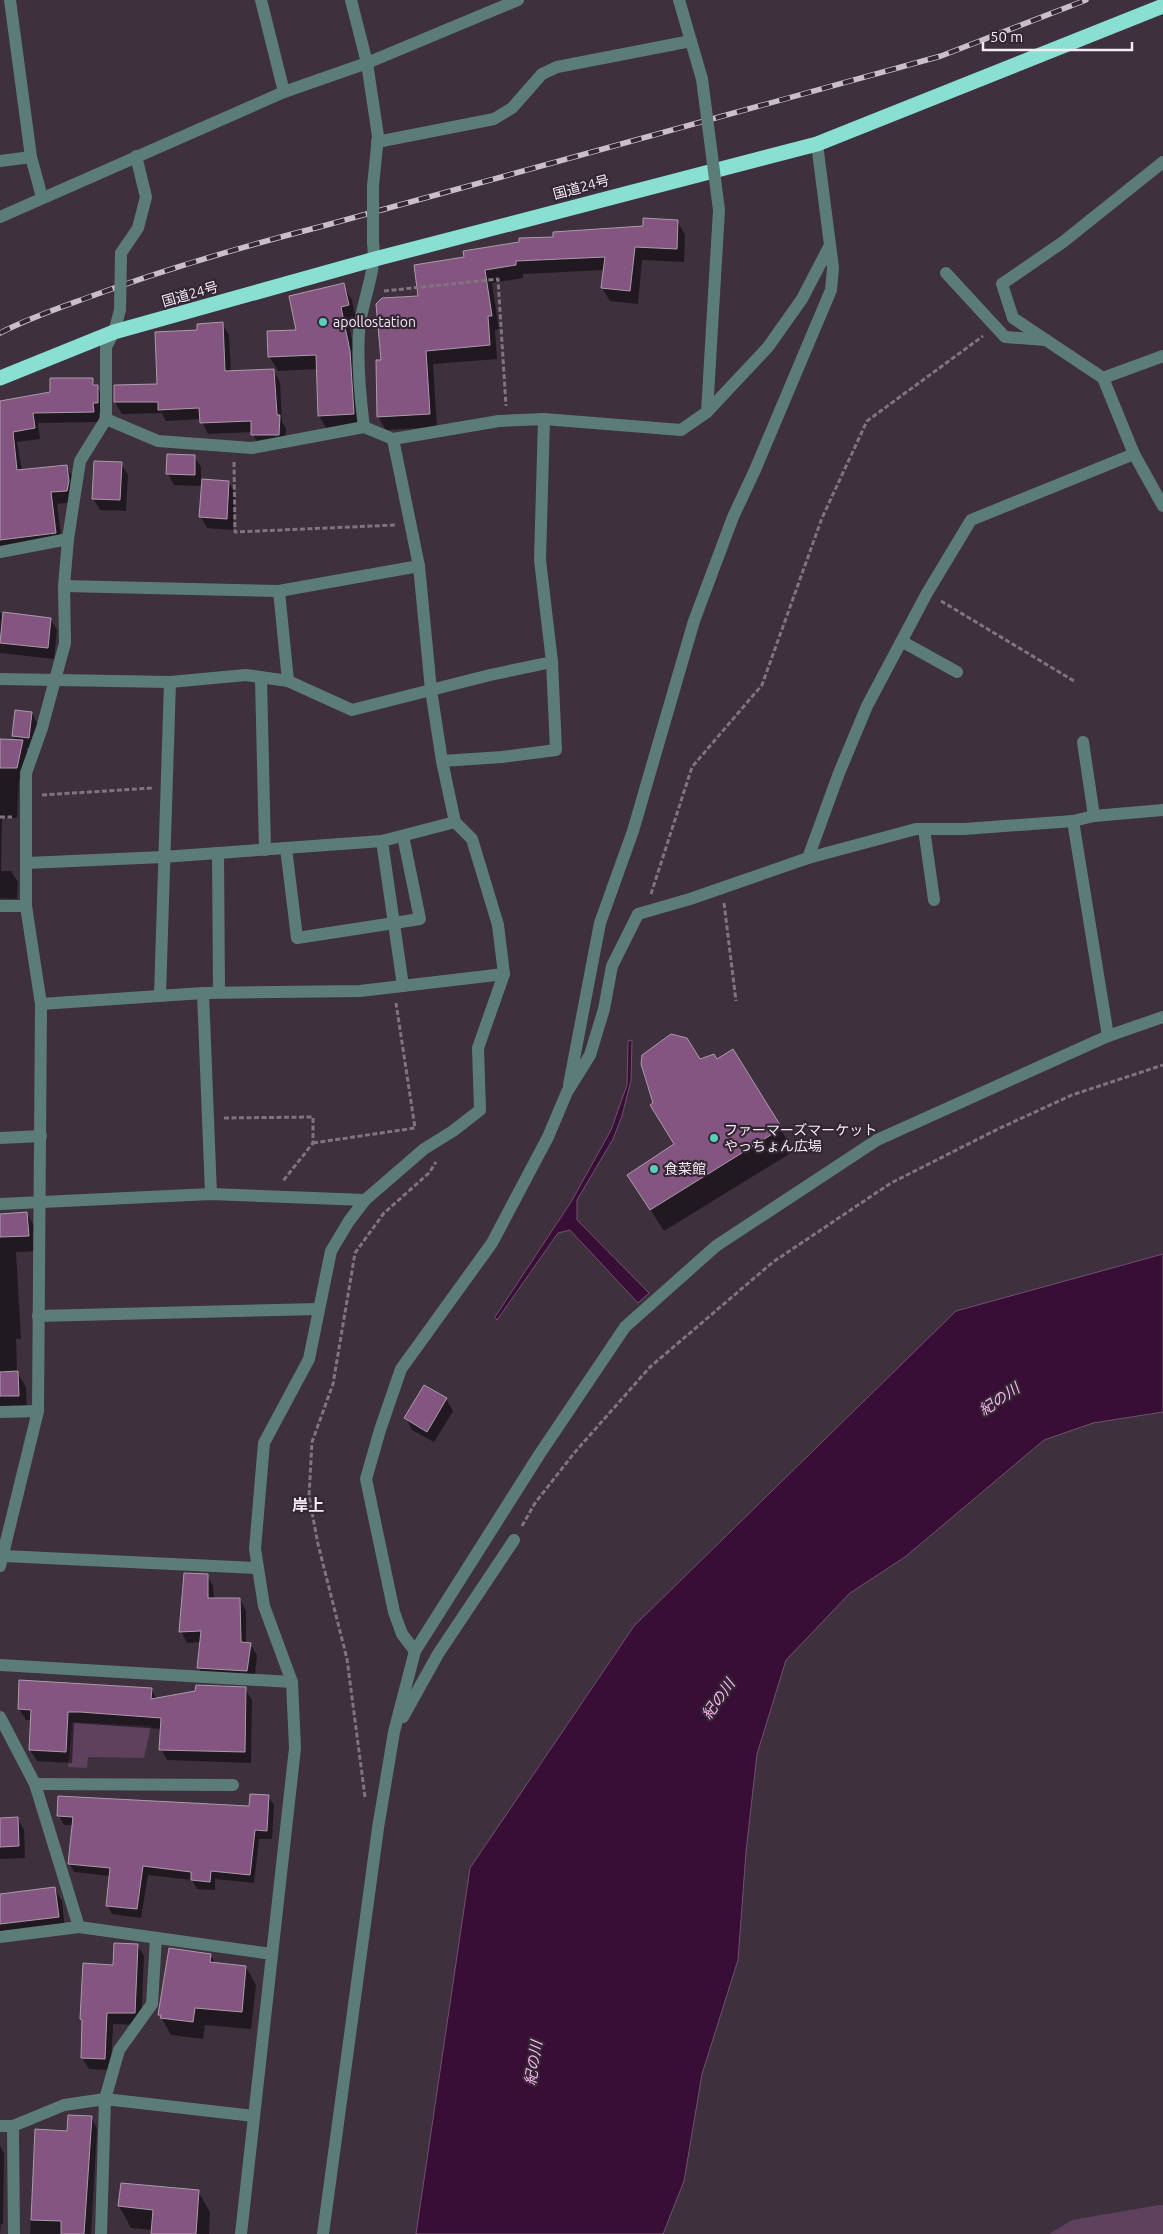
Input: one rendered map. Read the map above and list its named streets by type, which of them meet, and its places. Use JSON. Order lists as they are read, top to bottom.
{
  "streets": {
    "highway": ["国道24号"]
  },
  "districts": ["岸上"],
  "water": ["紀の川"],
  "places": ["apollostation", "ファーマーズマーケット やっちょん広場", "食菜館"],
  "scale_bar": "50 m"
}
